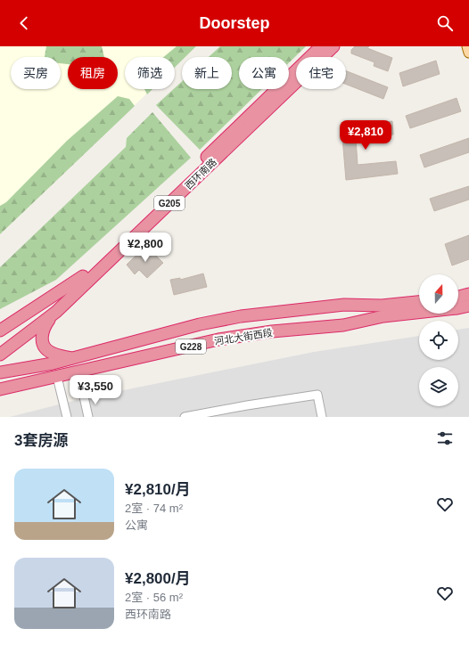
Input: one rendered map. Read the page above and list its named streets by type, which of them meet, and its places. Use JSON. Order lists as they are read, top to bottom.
{
  "streets": {
    "highway": [
      "西环南路",
      "G205",
      "河北大街西段",
      "G228"
    ]
  },
  "north": "top",
  "page": {
    "header": "Doorstep",
    "chip": [
      "买房",
      "租房",
      "筛选",
      "新上",
      "公寓",
      "住宅"
    ],
    "price": ["¥2,810", "¥2,800", "¥3,550"],
    "heading": "3套房源",
    "list": [
      {
        "name": "¥2,810/月",
        "note": "2室 · 74 m² · 公寓"
      },
      {
        "name": "¥2,800/月",
        "note": "2室 · 56 m² · 西环南路"
      }
    ]
  }
}
